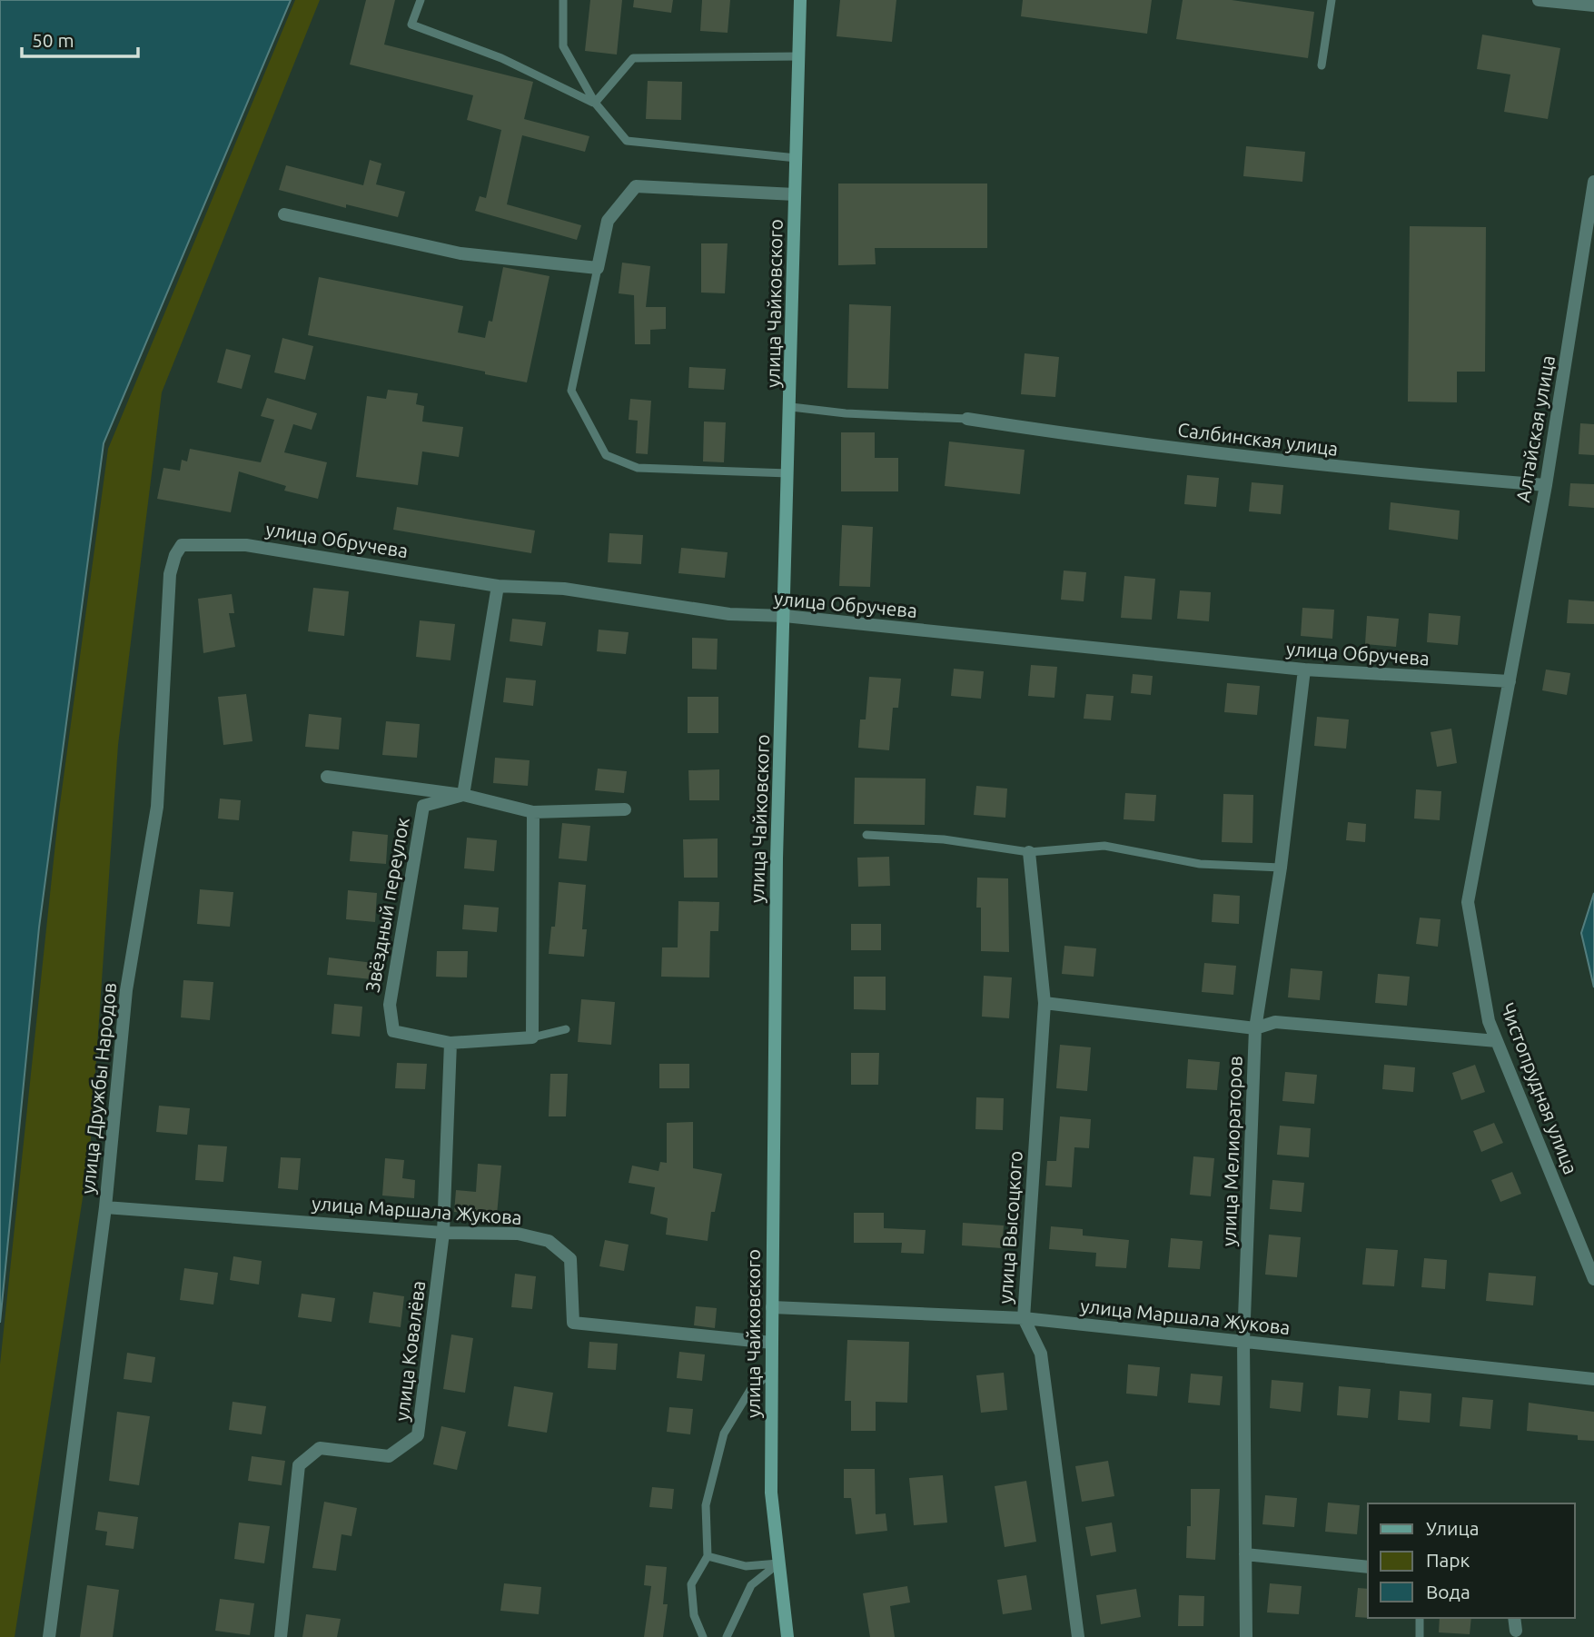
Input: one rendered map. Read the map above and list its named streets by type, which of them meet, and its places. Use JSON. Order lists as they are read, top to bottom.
{
  "streets": {
    "main road": ["улица Чайковского"],
    "street": [
      "Алтайская улица",
      "Салбинская улица",
      "улица Обручева",
      "Звёздный переулок",
      "улица Дружбы Народов",
      "Чистопрудная улица",
      "улица Мелиораторов",
      "улица Маршала Жукова",
      "улица Высоцкого",
      "улица Ковалёва"
    ]
  },
  "crossings": [
    ["улица Чайковского", "улица Обручева"],
    ["улица Чайковского", "улица Маршала Жукова"],
    ["Алтайская улица", "Салбинская улица"],
    ["Алтайская улица", "улица Обручева"],
    ["Алтайская улица", "Чистопрудная улица"],
    ["улица Обручева", "улица Дружбы Народов"],
    ["улица Обручева", "Чистопрудная улица"],
    ["улица Обручева", "улица Мелиораторов"],
    ["улица Дружбы Народов", "улица Маршала Жукова"],
    ["улица Мелиораторов", "улица Маршала Жукова"],
    ["улица Маршала Жукова", "улица Высоцкого"],
    ["улица Маршала Жукова", "улица Ковалёва"]
  ],
  "legend": ["Улица", "Парк", "Вода"],
  "scale_bar": "50 m"
}
